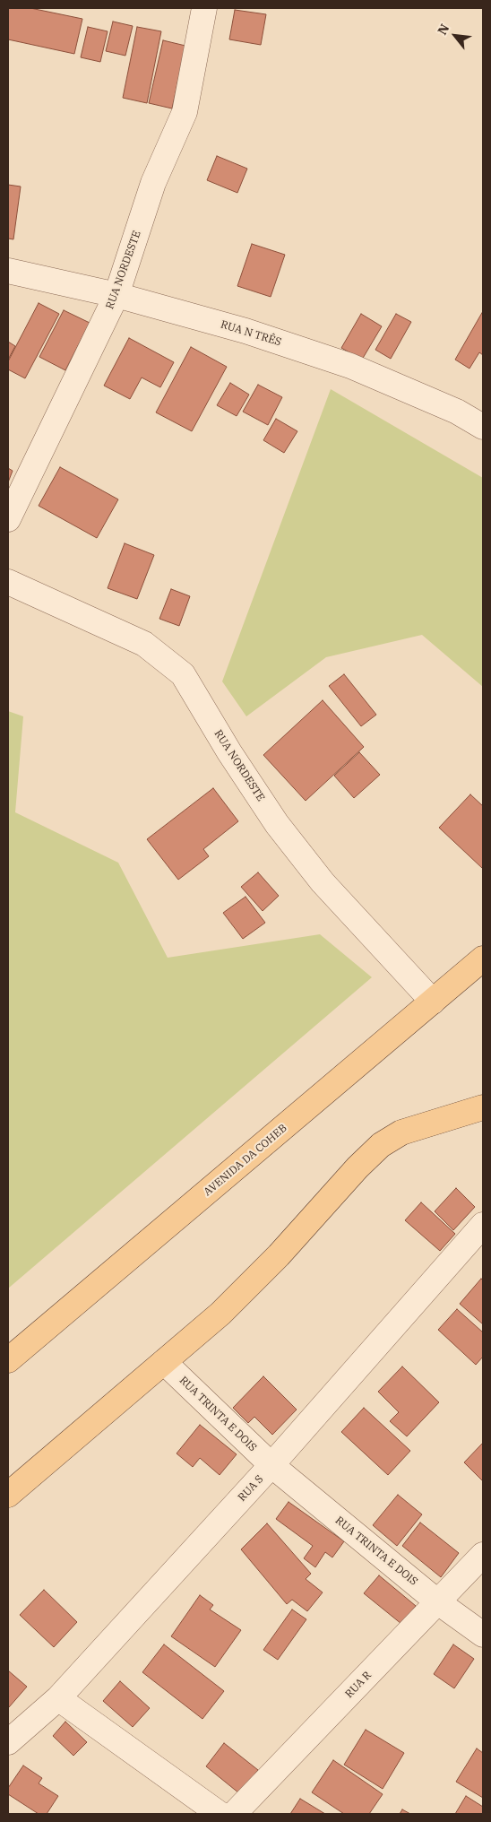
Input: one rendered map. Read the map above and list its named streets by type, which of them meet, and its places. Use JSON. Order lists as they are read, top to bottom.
{
  "streets": {
    "main road": ["AVENIDA DA COHEB"],
    "street": [
      "RUA NORDESTE",
      "RUA N TRÊS",
      "RUA TRINTA E DOIS",
      "RUA S",
      "RUA R"
    ]
  },
  "crossings": [
    ["RUA NORDESTE", "RUA N TRÊS"],
    ["RUA NORDESTE", "AVENIDA DA COHEB"],
    ["RUA TRINTA E DOIS", "RUA S"],
    ["RUA TRINTA E DOIS", "RUA R"]
  ],
  "north": "top left"
}
